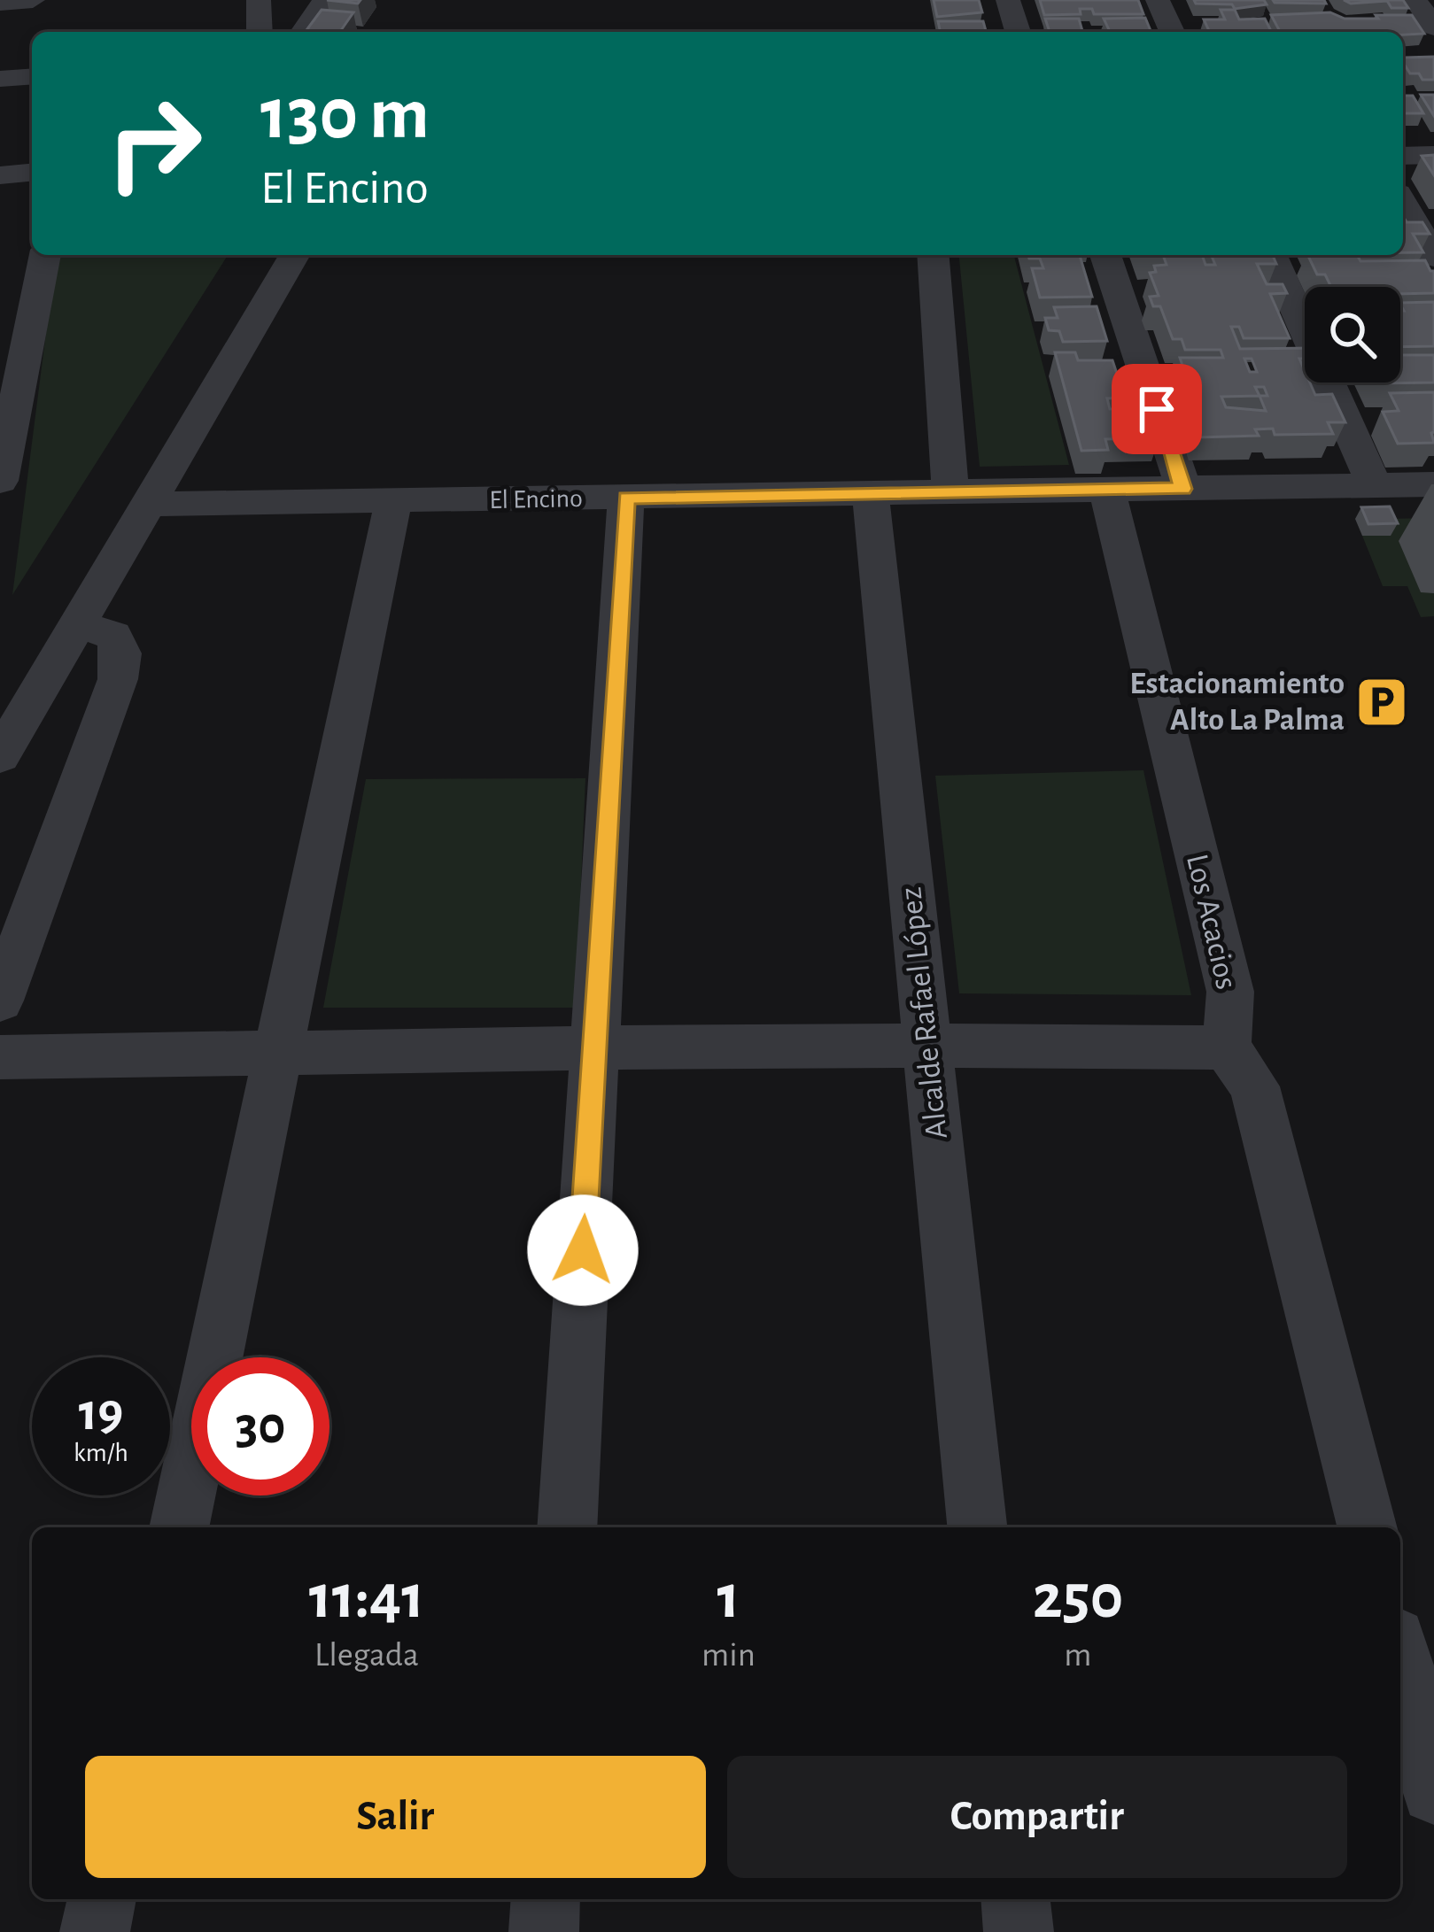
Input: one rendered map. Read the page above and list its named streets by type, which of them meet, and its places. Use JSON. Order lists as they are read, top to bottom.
{
  "streets": {
    "street": ["El Encino", "Los Acacios", "Alcalde Rafael López"]
  },
  "crossings": [
    ["El Encino", "Los Acacios"],
    ["El Encino", "Alcalde Rafael López"]
  ],
  "places": {
    "parking": ["Estacionamiento Alto La Palma"]
  },
  "page": {
    "turn": ["130 m", "El Encino"],
    "speed": "19 km/h",
    "limit": "30",
    "eta": [
      "11:41",
      "Llegada",
      "1",
      "min",
      "250",
      "m"
    ],
    "buttons": ["Salir", "Compartir"]
  }
}
